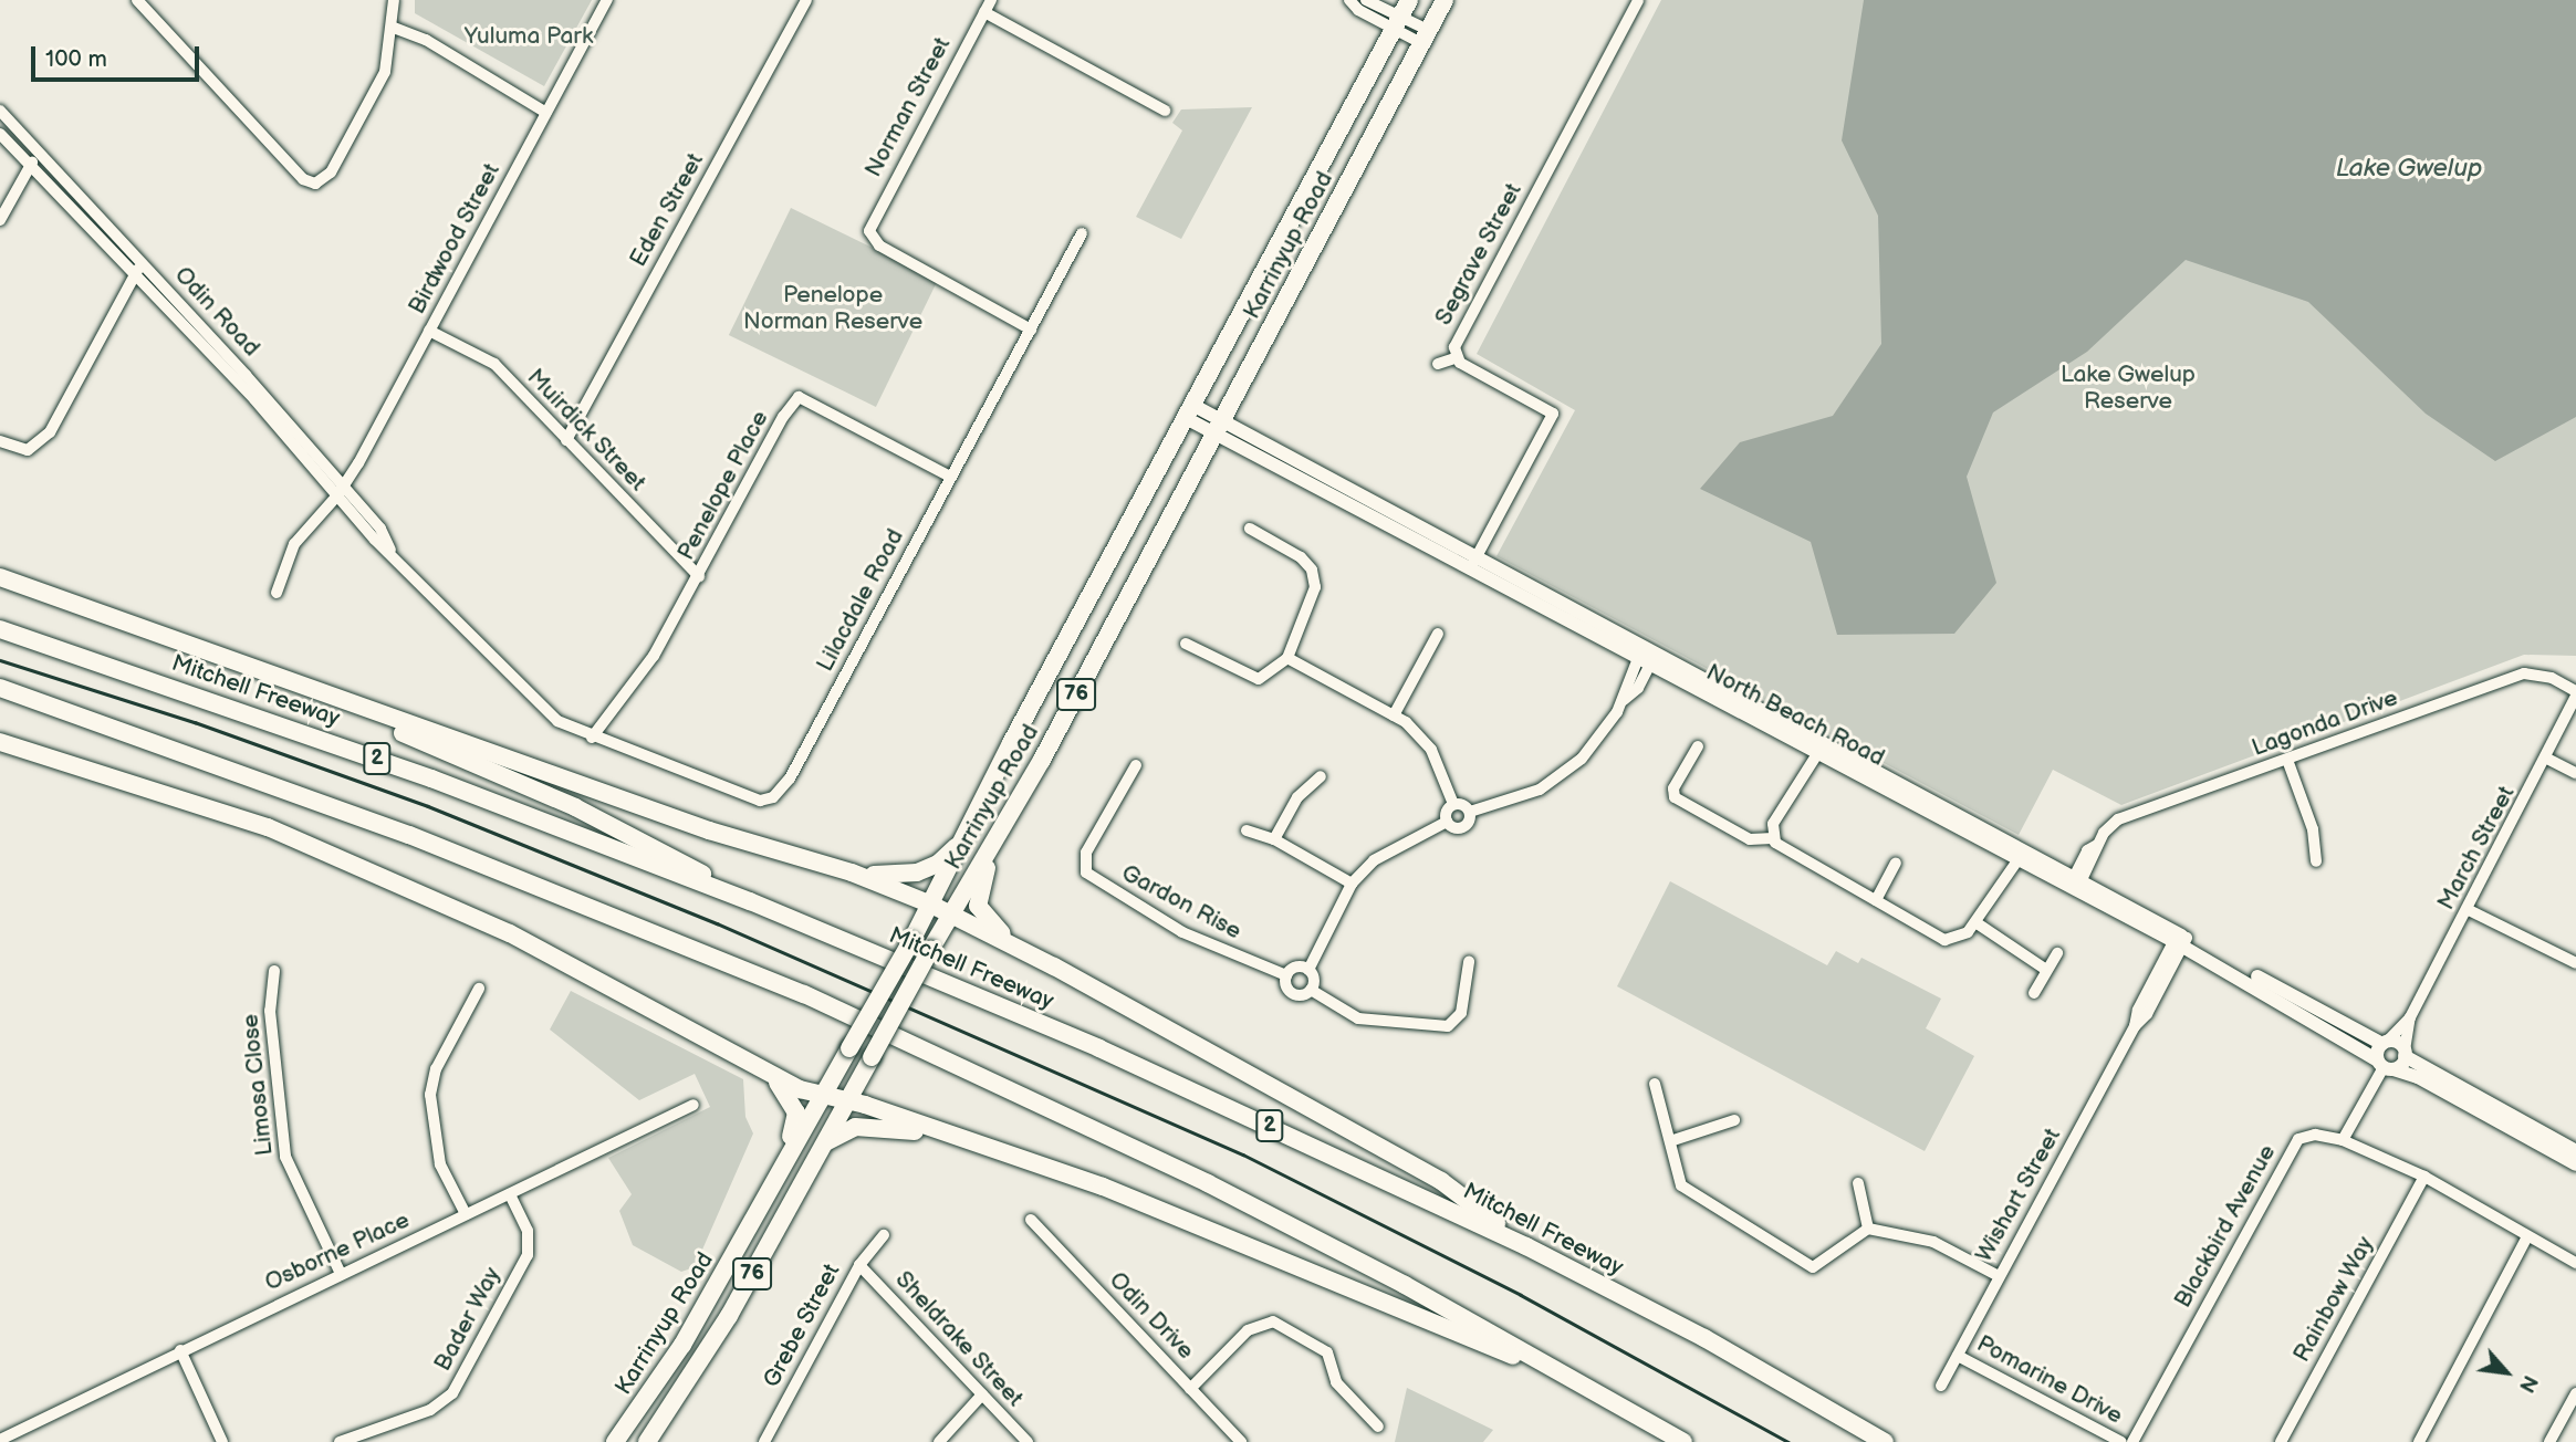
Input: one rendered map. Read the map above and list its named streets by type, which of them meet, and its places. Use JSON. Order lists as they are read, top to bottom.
{
  "streets": {
    "highway": [
      "Karrinyup Road",
      "Mitchell Freeway",
      "76",
      "2"
    ],
    "main road": ["North Beach Road"],
    "street": [
      "Norman Street",
      "Eden Street",
      "Birdwood Street",
      "Segrave Street",
      "Odin Road",
      "Muirdick Street",
      "Penelope Place",
      "Lilacdale Road",
      "Lagonda Drive",
      "March Street",
      "Gardon Rise",
      "Limosa Close",
      "Wishart Street",
      "Blackbird Avenue",
      "Osborne Place",
      "Rainbow Way",
      "Odin Drive",
      "Bader Way",
      "Grebe Street",
      "Sheldrake Street",
      "Pomarine Drive"
    ]
  },
  "crossings": [
    ["Norman Street", "Lilacdale Road"],
    ["Eden Street", "Muirdick Street"],
    ["Birdwood Street", "Odin Road"],
    ["Birdwood Street", "Muirdick Street"],
    ["Karrinyup Road", "North Beach Road"],
    ["Segrave Street", "North Beach Road"],
    ["Odin Road", "Lilacdale Road"],
    ["Muirdick Street", "Penelope Place"],
    ["Penelope Place", "Lilacdale Road"],
    ["North Beach Road", "Lagonda Drive"],
    ["North Beach Road", "March Street"],
    ["North Beach Road", "Wishart Street"],
    ["Limosa Close", "Osborne Place"],
    ["Wishart Street", "Pomarine Drive"],
    ["Blackbird Avenue", "Rainbow Way"],
    ["Osborne Place", "Bader Way"],
    ["Grebe Street", "Sheldrake Street"]
  ],
  "water": ["Lake Gwelup"],
  "parks": ["Yuluma Park", "Penelope Norman Reserve", "Lake Gwelup Reserve"],
  "scale_bar": "100 m",
  "north": "bottom right"
}
